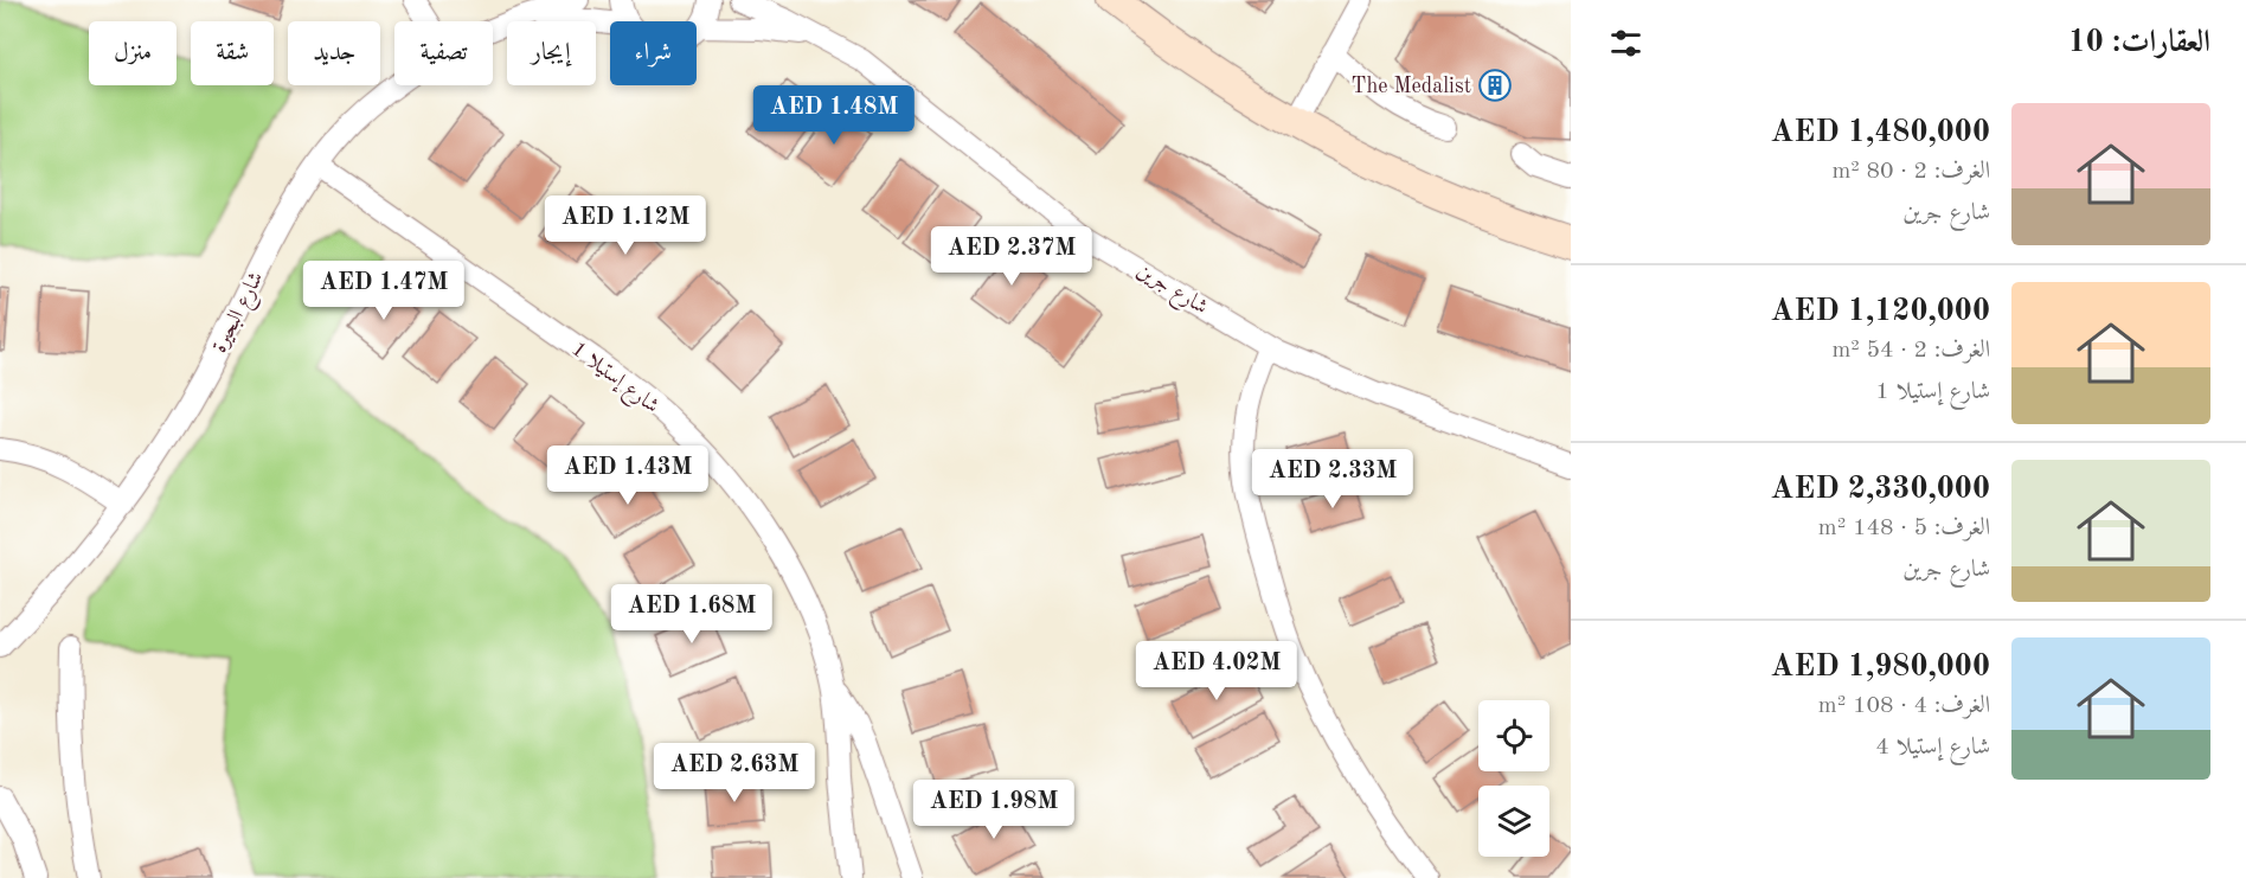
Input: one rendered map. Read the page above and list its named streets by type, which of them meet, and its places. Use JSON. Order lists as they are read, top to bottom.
{
  "streets": {
    "street": ["شارع جرين", "شارع البحيرة", "شارع إستيلا 1"]
  },
  "crossings": [
    ["شارع البحيرة", "شارع إستيلا 1"]
  ],
  "places": {
    "building": ["The Medalist"]
  },
  "page": {
    "heading": "العقارات: 10",
    "chip": [
      "شراء",
      "إيجار",
      "تصفية",
      "جديد",
      "شقة",
      "منزل"
    ],
    "list": [
      {
        "name": "AED 1,480,000",
        "note": "الغرف: 2 · 80 m² · شارع جرين"
      },
      {
        "name": "AED 1,120,000",
        "note": "الغرف: 2 · 54 m² · شارع إستيلا 1"
      },
      {
        "name": "AED 2,330,000",
        "note": "الغرف: 5 · 148 m² · شارع جرين"
      },
      {
        "name": "AED 1,980,000",
        "note": "الغرف: 4 · 108 m² · شارع إستيلا 4"
      }
    ],
    "price": [
      "AED 1.48M",
      "AED 1.12M",
      "AED 2.37M",
      "AED 1.47M",
      "AED 1.43M",
      "AED 2.33M",
      "AED 1.68M",
      "AED 4.02M",
      "AED 2.63M",
      "AED 1.98M"
    ]
  }
}
